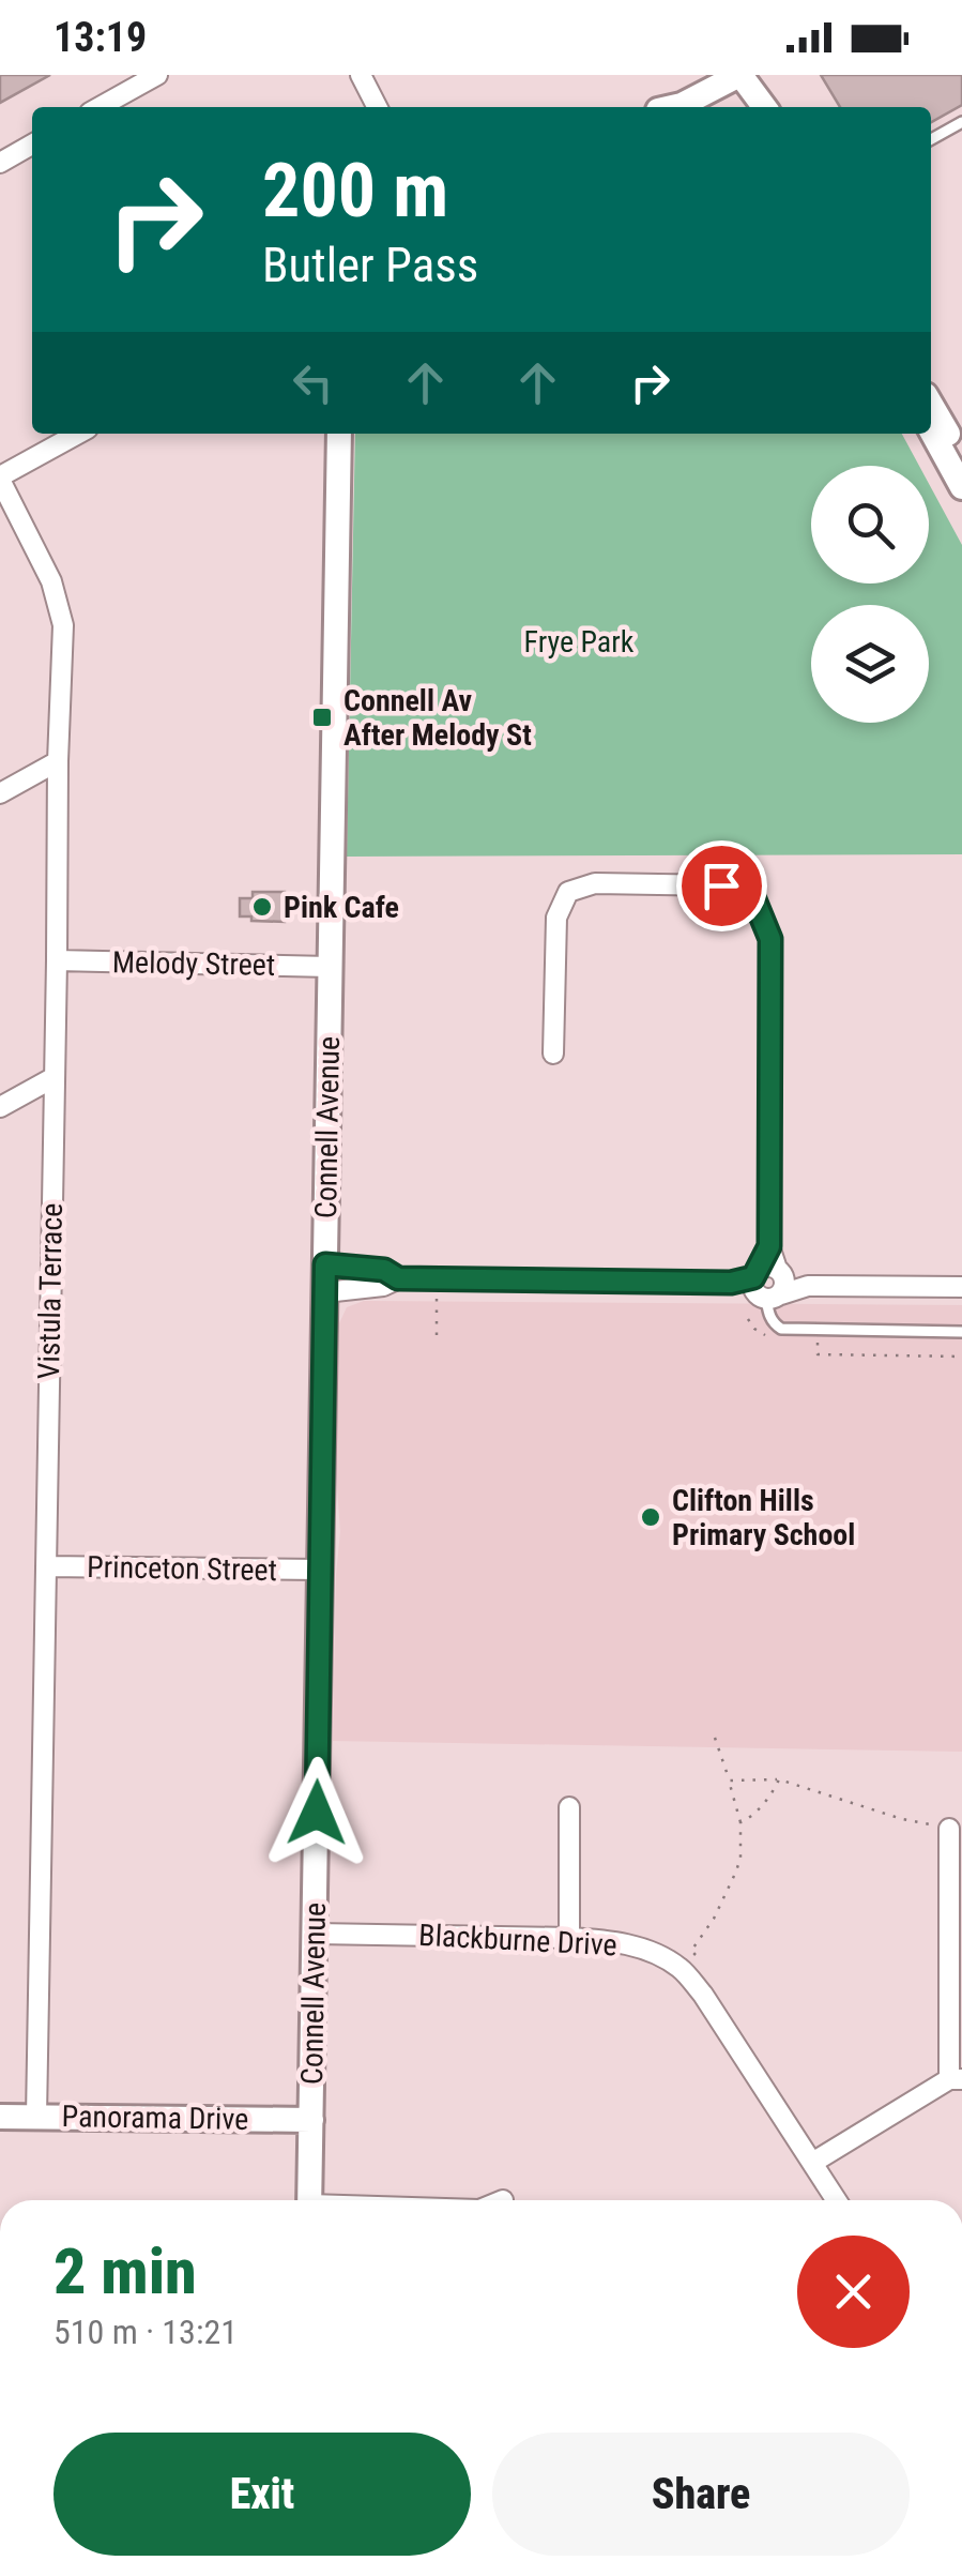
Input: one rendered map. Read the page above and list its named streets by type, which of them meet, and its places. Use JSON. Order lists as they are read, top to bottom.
{
  "streets": {
    "street": [
      "Melody Street",
      "Connell Avenue",
      "Vistula Terrace",
      "Princeton Street",
      "Blackburne Drive",
      "Panorama Drive"
    ]
  },
  "crossings": [
    ["Melody Street", "Connell Avenue"],
    ["Melody Street", "Vistula Terrace"],
    ["Connell Avenue", "Princeton Street"],
    ["Connell Avenue", "Blackburne Drive"],
    ["Connell Avenue", "Panorama Drive"],
    ["Vistula Terrace", "Princeton Street"],
    ["Vistula Terrace", "Panorama Drive"]
  ],
  "parks": ["Frye Park"],
  "places": {
    "transit": ["Connell Av After Melody St"],
    "other": ["Pink Cafe", "Clifton Hills Primary School"]
  },
  "page": {
    "status": "13:19",
    "turn": ["200 m", "Butler Pass"],
    "heading": ["2 min", "510 m · 13:21"],
    "buttons": ["Exit", "Share"]
  }
}
